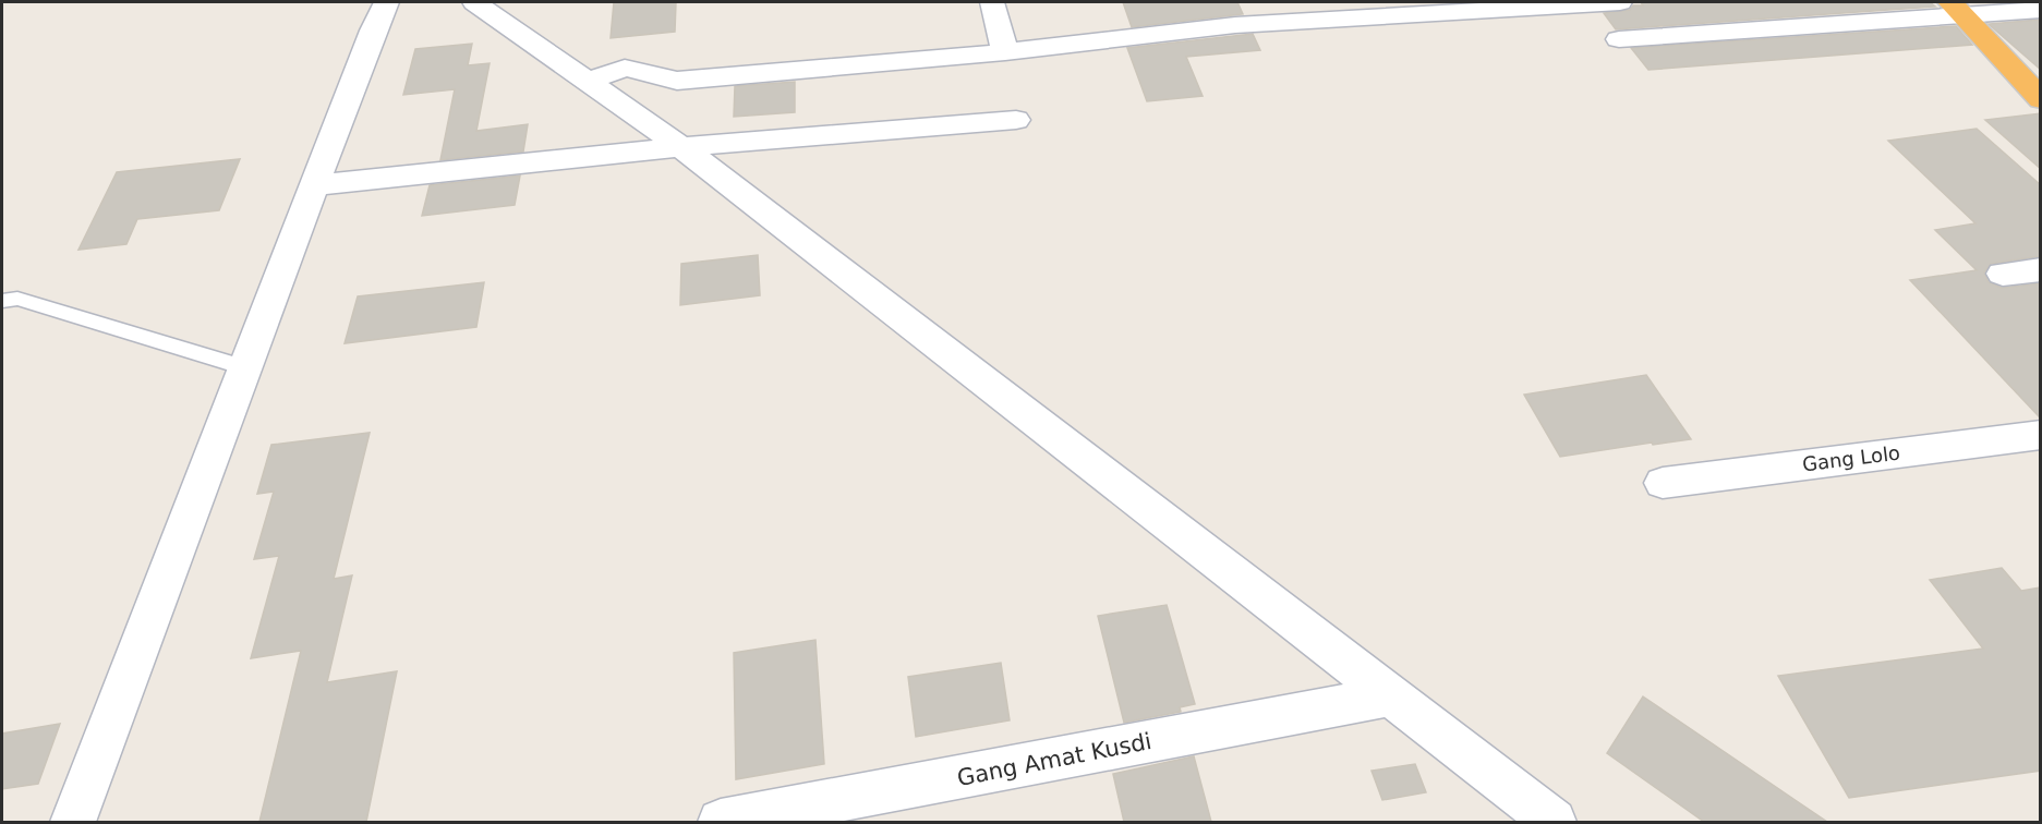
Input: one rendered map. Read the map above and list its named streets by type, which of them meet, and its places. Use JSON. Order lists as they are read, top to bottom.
{
  "streets": {
    "street": ["Gang Lolo", "Gang Amat Kusdi"]
  }
}
